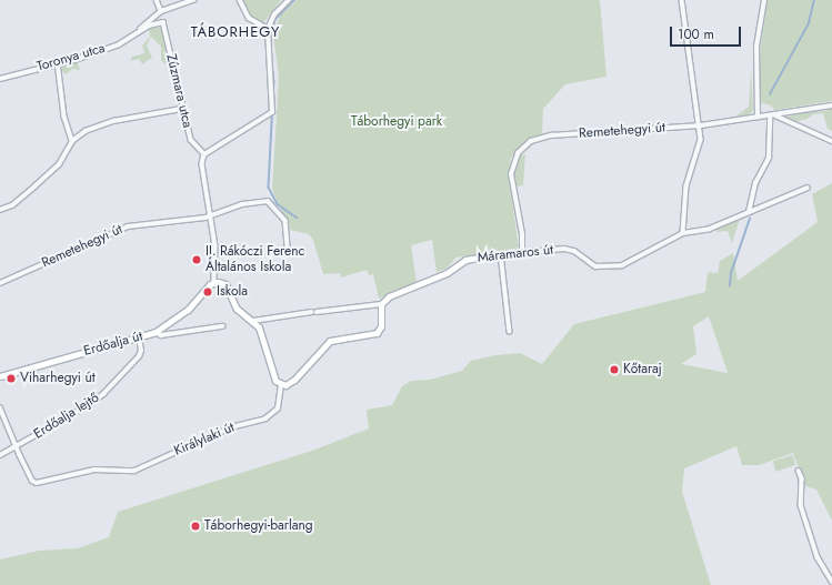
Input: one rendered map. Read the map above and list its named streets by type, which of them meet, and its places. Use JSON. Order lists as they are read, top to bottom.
{
  "streets": {
    "street": [
      "Toronya utca",
      "Zúzmara utca",
      "Remetehegyi út",
      "Máramaros út",
      "Erdőalja út",
      "Erdőalja lejtő",
      "Királylaki út"
    ]
  },
  "crossings": [
    ["Toronya utca", "Zúzmara utca"],
    ["Remetehegyi út", "Máramaros út"],
    ["Erdőalja út", "Erdőalja lejtő"],
    ["Erdőalja lejtő", "Királylaki út"]
  ],
  "districts": ["TÁBORHEGY"],
  "parks": ["Táborhegyi park"],
  "places": [
    "II. Rákóczi Ferenc Általános Iskola",
    "Iskola",
    "Kőtaraj",
    "Viharhegyi út",
    "Táborhegyi-barlang"
  ],
  "scale_bar": "100 m"
}
